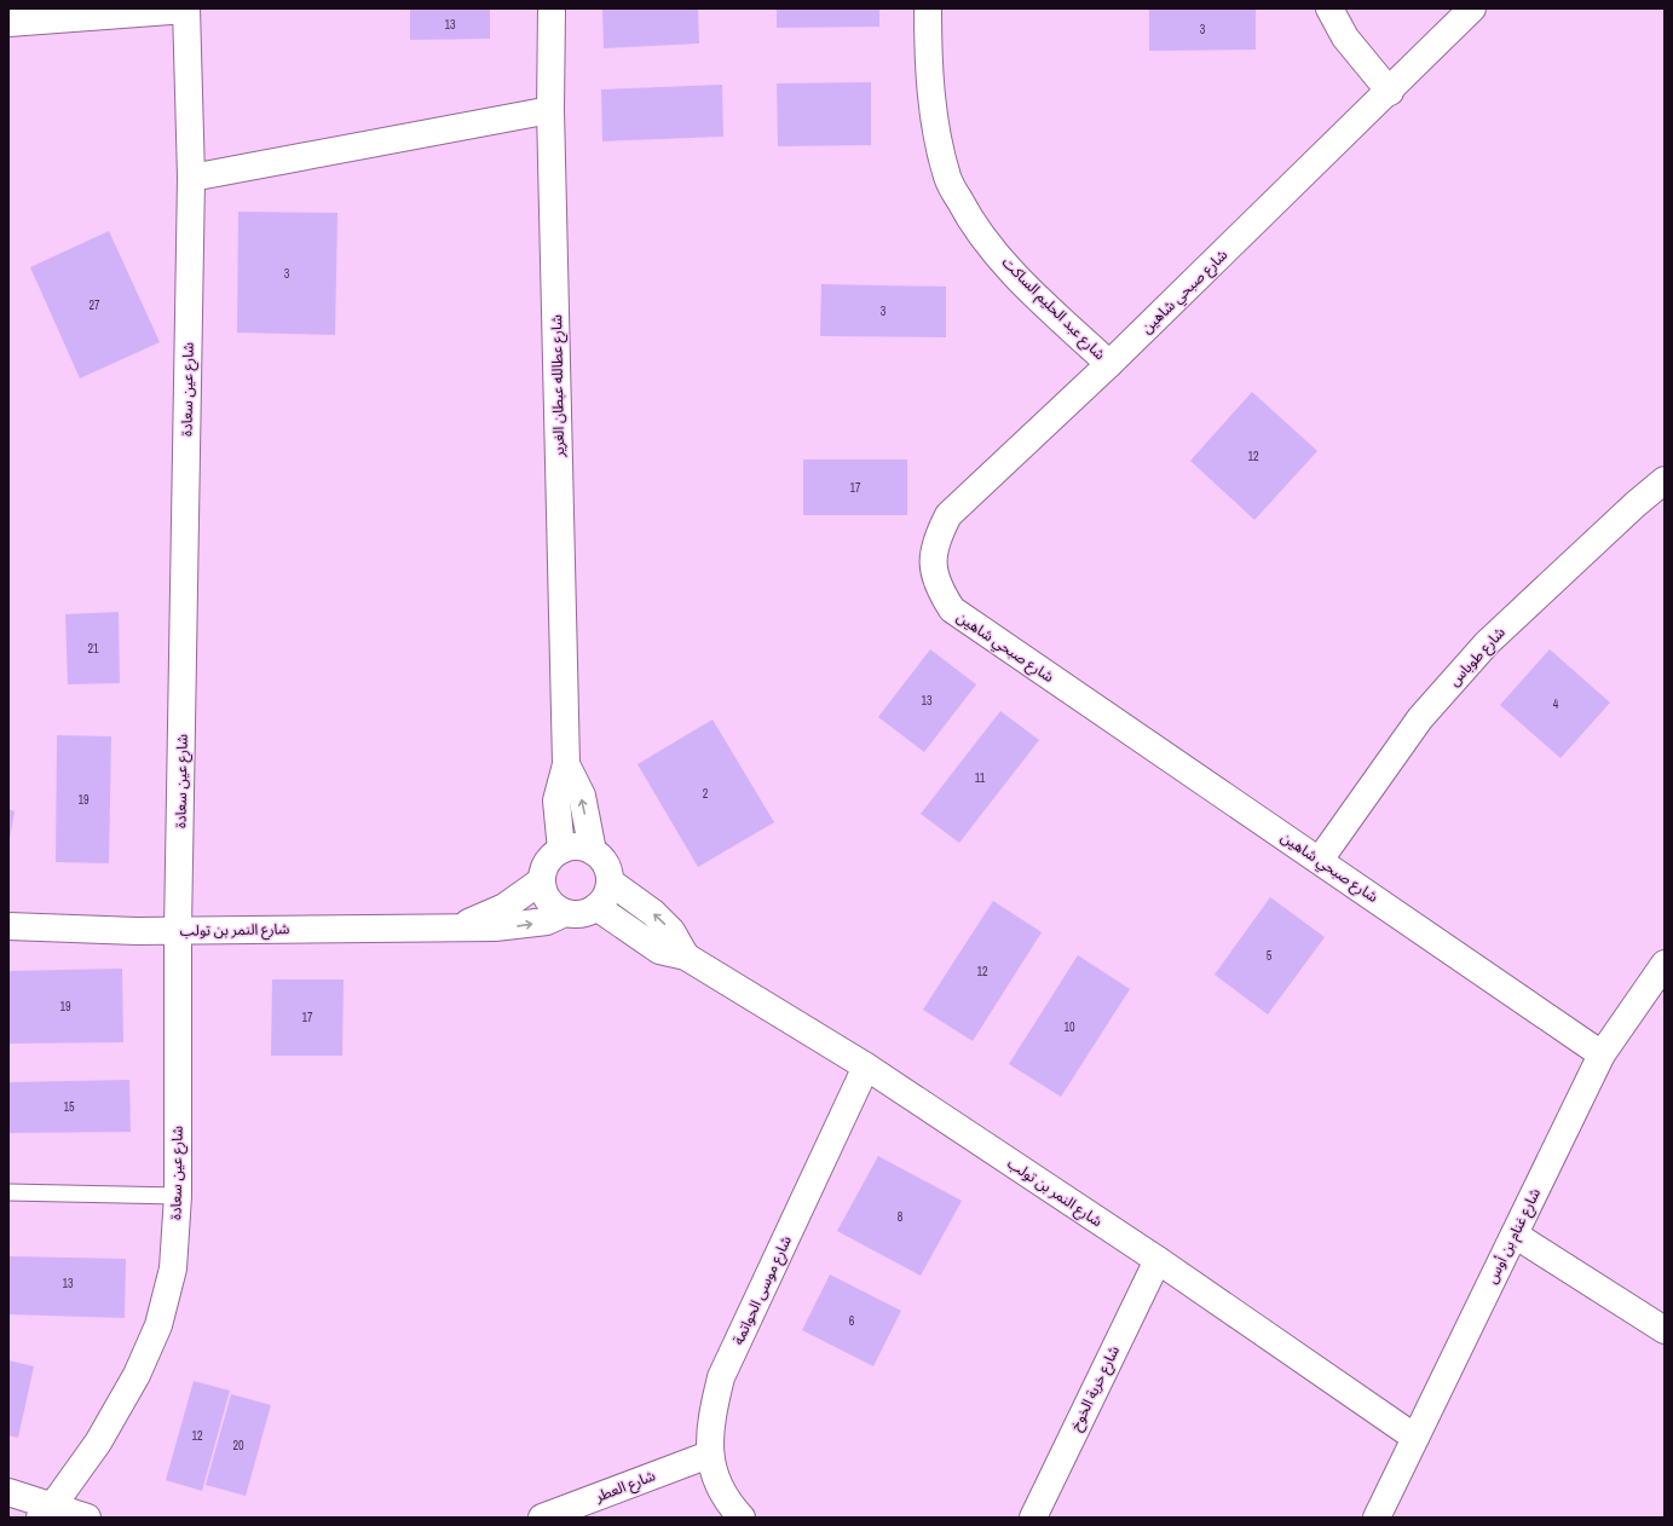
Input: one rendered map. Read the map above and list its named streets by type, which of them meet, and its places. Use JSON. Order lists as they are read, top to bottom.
{
  "streets": {
    "street": [
      "شارع صبحي شاهين",
      "شارع عبد الحليم الساكت",
      "شارع عطالله عبطان الغرير",
      "شارع عين سعادة",
      "شارع طوباس",
      "شارع النمر بن تولب",
      "شارع غنام بن أوس",
      "شارع موسى الحواتمة",
      "شارع خربة الخوخ",
      "شارع العطر"
    ]
  },
  "crossings": [
    ["شارع صبحي شاهين", "شارع عبد الحليم الساكت"],
    ["شارع صبحي شاهين", "شارع طوباس"],
    ["شارع صبحي شاهين", "شارع غنام بن أوس"],
    ["شارع عطالله عبطان الغرير", "شارع النمر بن تولب"],
    ["شارع عين سعادة", "شارع النمر بن تولب"],
    ["شارع النمر بن تولب", "شارع غنام بن أوس"],
    ["شارع النمر بن تولب", "شارع موسى الحواتمة"],
    ["شارع النمر بن تولب", "شارع خربة الخوخ"],
    ["شارع موسى الحواتمة", "شارع العطر"]
  ],
  "house_numbers": [
    "13",
    "3",
    "3",
    "27",
    "3",
    "12",
    "17",
    "21",
    "13",
    "4",
    "11",
    "2",
    "19",
    "5",
    "12",
    "19",
    "17",
    "10",
    "15",
    "8",
    "13",
    "6",
    "12",
    "20"
  ]
}
